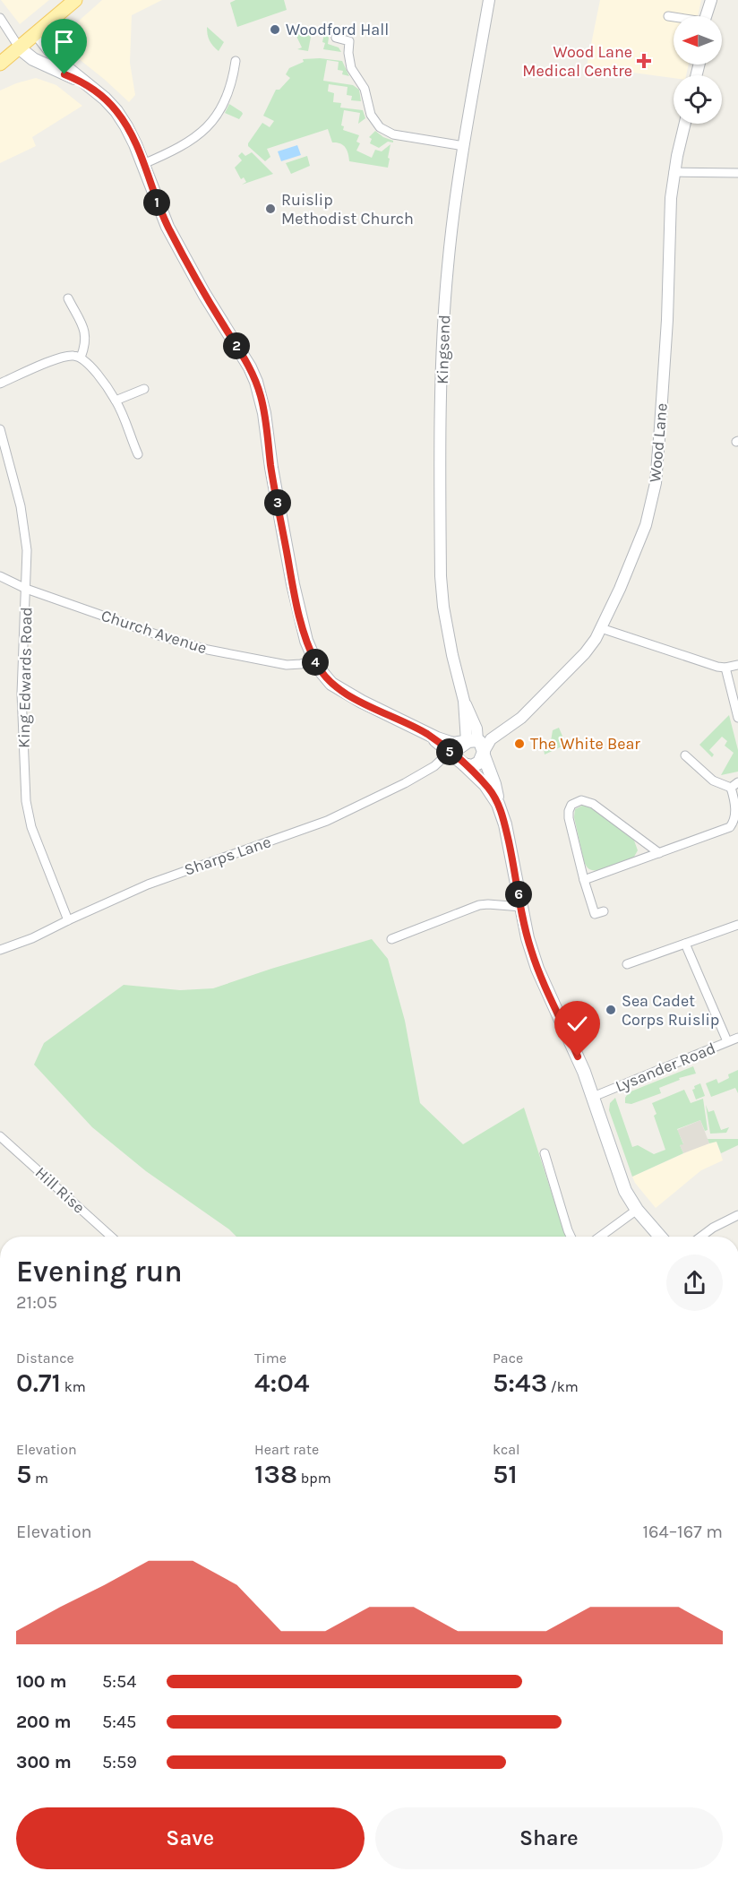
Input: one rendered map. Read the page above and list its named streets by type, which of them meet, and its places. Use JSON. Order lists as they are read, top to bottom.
{
  "streets": {
    "street": [
      "Kingsend",
      "Wood Lane",
      "Church Avenue",
      "King Edwards Road",
      "Sharps Lane",
      "Lysander Road",
      "Hill Rise"
    ]
  },
  "crossings": [
    ["Kingsend", "Wood Lane"],
    ["Church Avenue", "King Edwards Road"],
    ["King Edwards Road", "Sharps Lane"]
  ],
  "places": {
    "other": [
      "Woodford Hall",
      "Ruislip Methodist Church",
      "The White Bear",
      "Sea Cadet Corps Ruislip"
    ],
    "health": ["Wood Lane Medical Centre"]
  },
  "north": "left",
  "page": {
    "pins": [
      "1",
      "2",
      "3",
      "4",
      "5",
      "6"
    ],
    "heading": ["Evening run", "21:05"],
    "stats": [
      ["Distance", "0.71 km"],
      ["Time", "4:04"],
      ["Pace", "5:43 /km"],
      ["Elevation", "5 m"],
      ["Heart rate", "138 bpm"],
      ["kcal", "51"]
    ],
    "chart": ["Elevation", "164–167 m"],
    "list": [
      {
        "name": "100 m",
        "note": "5:54"
      },
      {
        "name": "200 m",
        "note": "5:45"
      },
      {
        "name": "300 m",
        "note": "5:59"
      }
    ],
    "buttons": ["Save", "Share"]
  }
}
